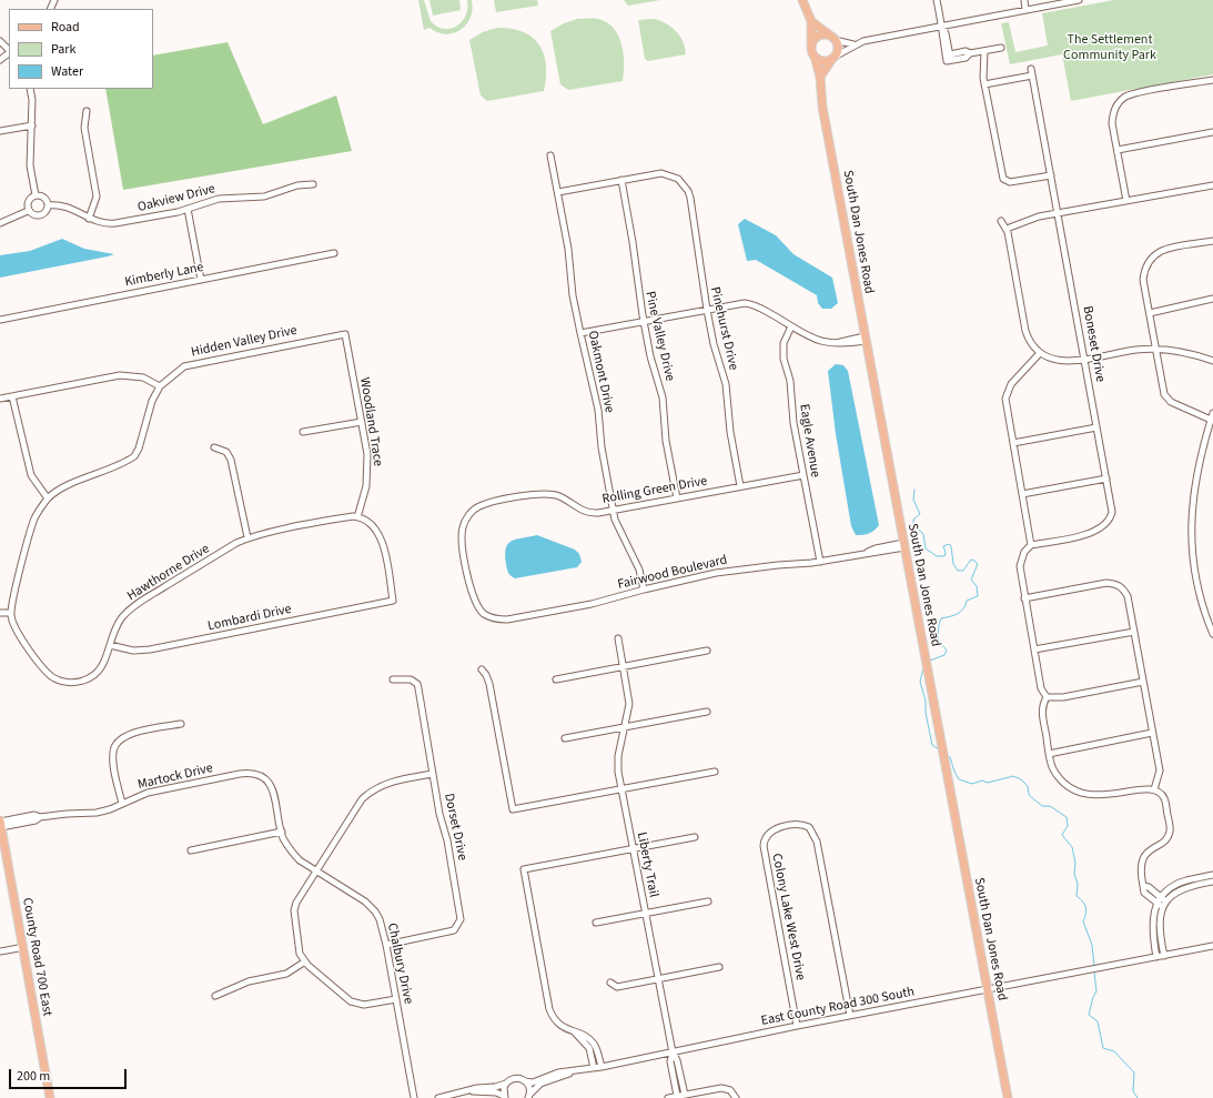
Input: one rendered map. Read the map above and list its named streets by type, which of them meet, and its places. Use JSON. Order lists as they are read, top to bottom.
{
  "streets": {
    "main road": ["South Dan Jones Road", "County Road 700 East"],
    "street": [
      "Oakview Drive",
      "Kimberly Lane",
      "Pinehurst Drive",
      "Pine Valley Drive",
      "Hidden Valley Drive",
      "Boneset Drive",
      "Oakmont Drive",
      "Woodland Trace",
      "Eagle Avenue",
      "Rolling Green Drive",
      "Hawthorne Drive",
      "Fairwood Boulevard",
      "Lombardi Drive",
      "Martock Drive",
      "Dorset Drive",
      "Liberty Trail",
      "Colony Lake West Drive",
      "Chalbury Drive",
      "East County Road 300 South"
    ]
  },
  "crossings": [
    ["South Dan Jones Road", "Fairwood Boulevard"],
    ["South Dan Jones Road", "East County Road 300 South"],
    ["Pinehurst Drive", "Pine Valley Drive"],
    ["Pinehurst Drive", "Rolling Green Drive"],
    ["Pine Valley Drive", "Rolling Green Drive"],
    ["Hidden Valley Drive", "Woodland Trace"],
    ["Hidden Valley Drive", "Hawthorne Drive"],
    ["Oakmont Drive", "Rolling Green Drive"],
    ["Oakmont Drive", "Fairwood Boulevard"],
    ["Woodland Trace", "Hawthorne Drive"],
    ["Woodland Trace", "Lombardi Drive"],
    ["Eagle Avenue", "Rolling Green Drive"],
    ["Eagle Avenue", "Fairwood Boulevard"],
    ["Rolling Green Drive", "Fairwood Boulevard"],
    ["Hawthorne Drive", "Lombardi Drive"],
    ["Martock Drive", "County Road 700 East"],
    ["Martock Drive", "Chalbury Drive"],
    ["Dorset Drive", "Chalbury Drive"],
    ["Liberty Trail", "East County Road 300 South"],
    ["Colony Lake West Drive", "East County Road 300 South"]
  ],
  "parks": ["The Settlement Community Park"],
  "legend": ["Road", "Park", "Water"],
  "scale_bar": "200 m"
}
